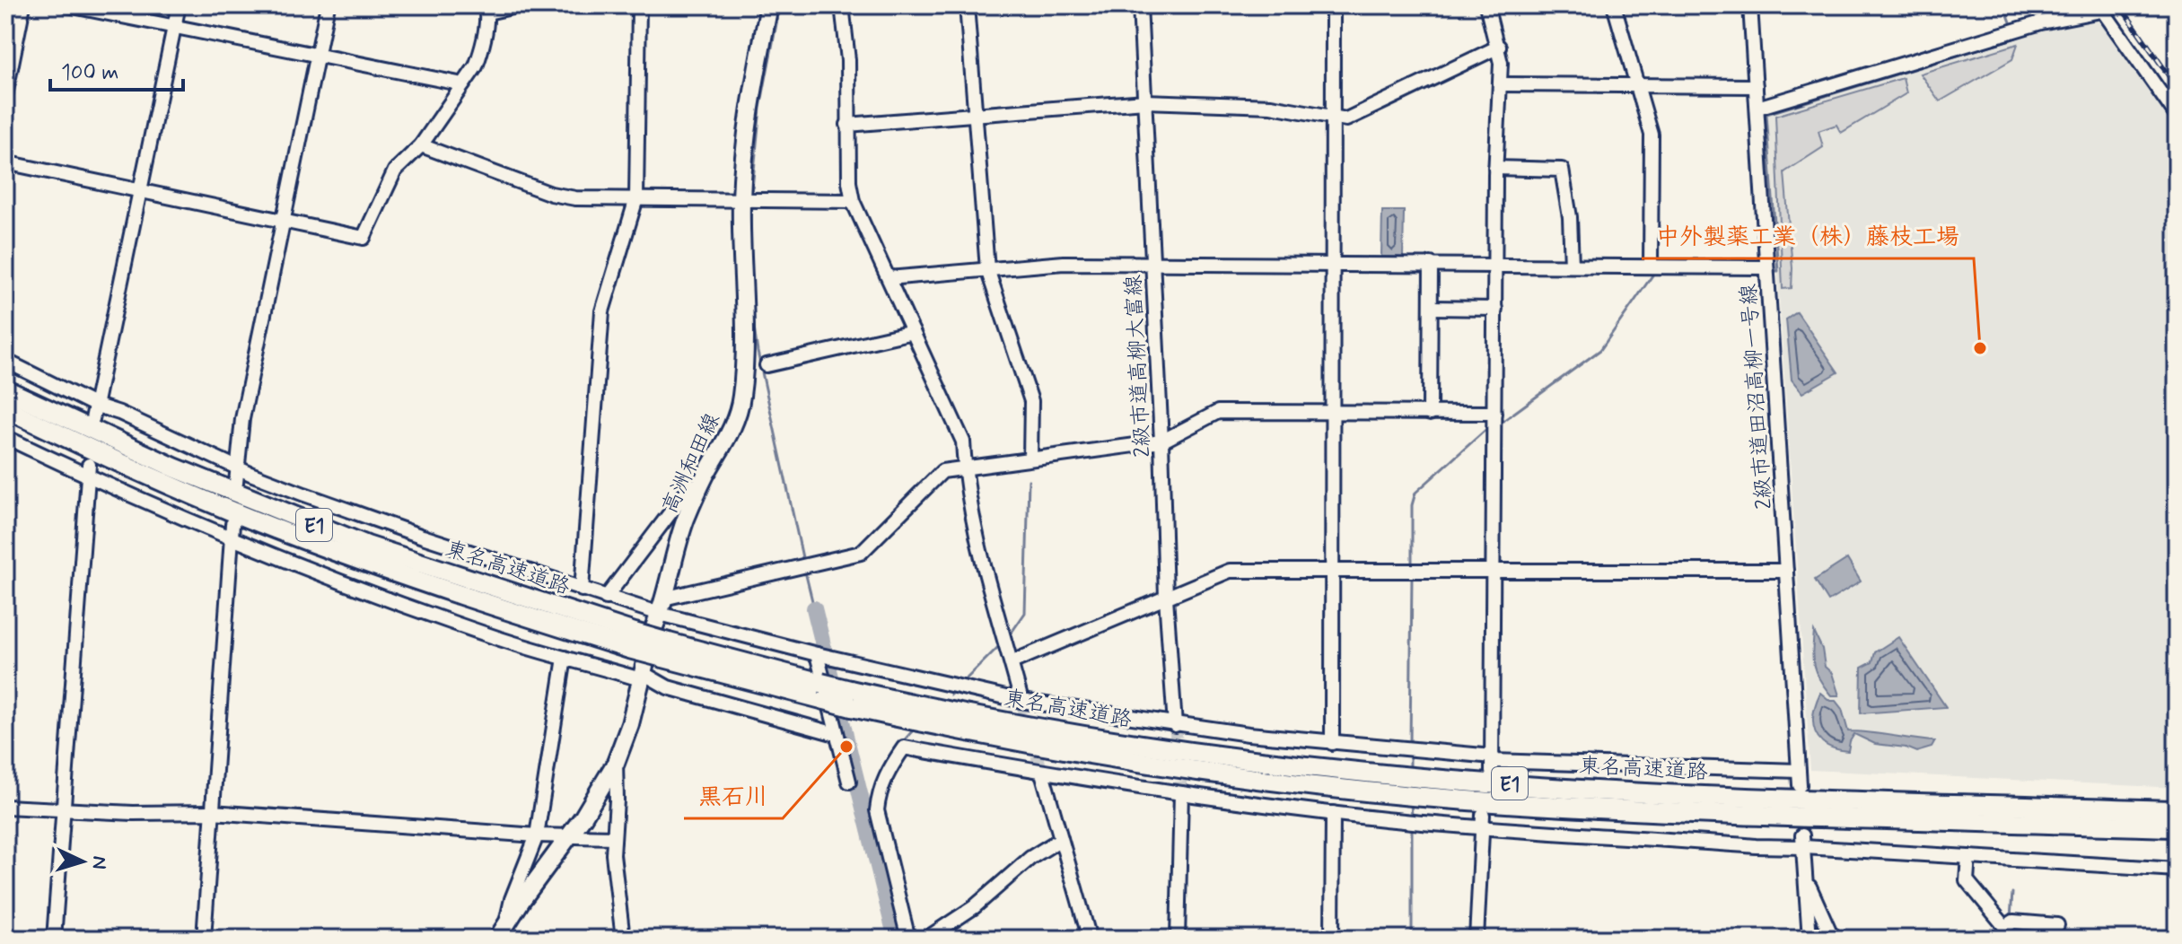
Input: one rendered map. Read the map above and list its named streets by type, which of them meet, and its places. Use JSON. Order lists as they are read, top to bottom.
{
  "streets": {
    "highway": ["E1", "東名高速道路"],
    "main road": ["高洲和田線"],
    "street": ["2級市道高柳大富線", "2級市道田沼高柳一号線"]
  },
  "places": ["中外製薬工業（株）藤枝工場", "黒石川"],
  "scale_bar": "100 m",
  "north": "right"
}
